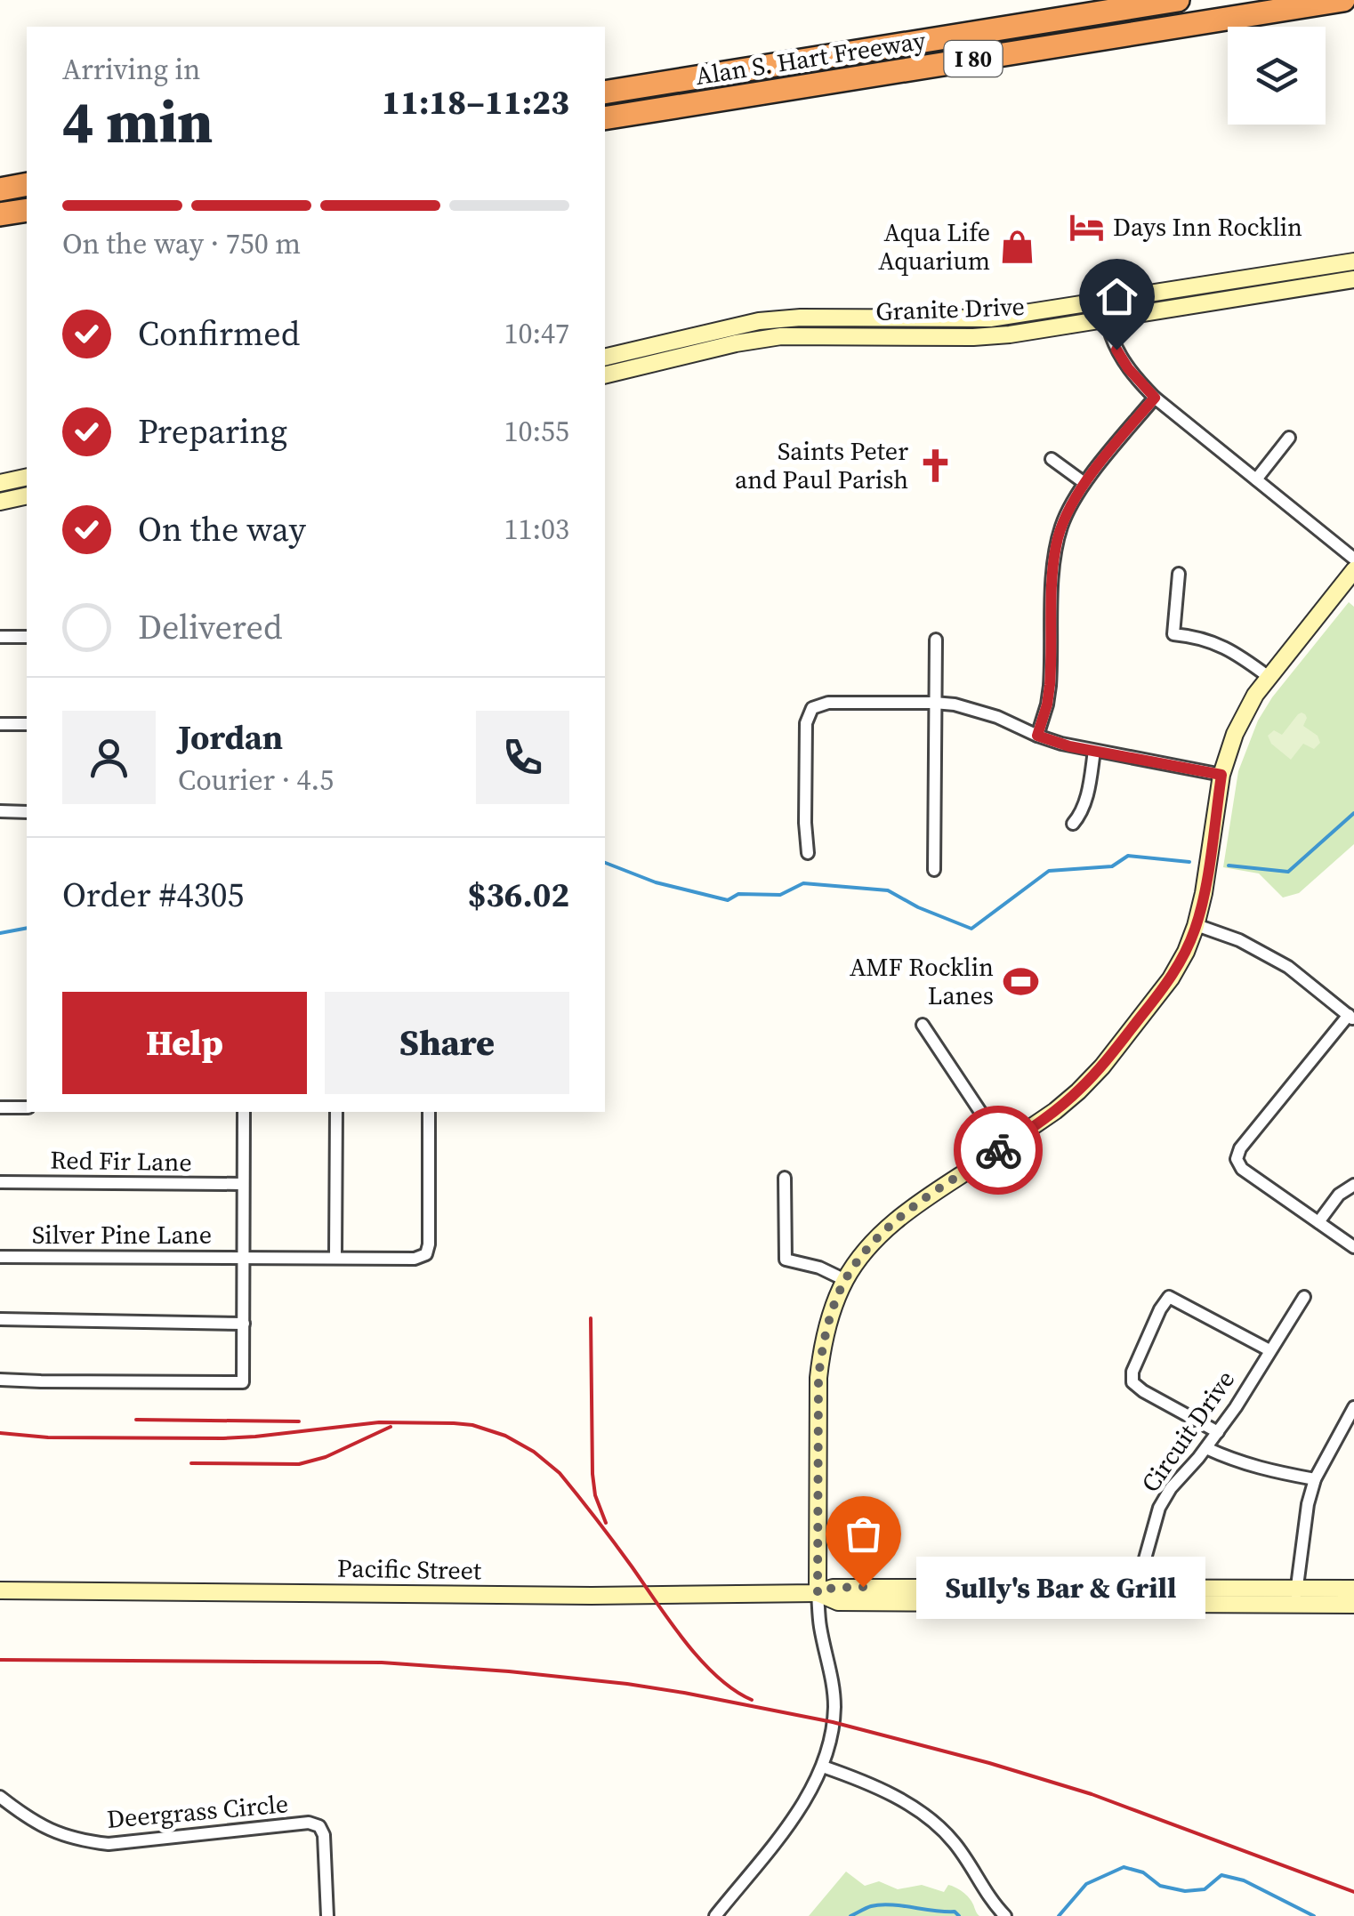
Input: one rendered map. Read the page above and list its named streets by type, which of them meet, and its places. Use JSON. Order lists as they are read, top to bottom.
{
  "streets": {
    "highway": ["Alan S. Hart Freeway", "I 80"],
    "street": [
      "Granite Drive",
      "Red Fir Lane",
      "Silver Pine Lane",
      "Circuit Drive",
      "Pacific Street",
      "Deergrass Circle"
    ]
  },
  "crossings": [
    ["Circuit Drive", "Pacific Street"]
  ],
  "places": {
    "hotel": ["Days Inn Rocklin"],
    "shop": ["Aqua Life Aquarium"],
    "church": ["Saints Peter and Paul Parish"],
    "sports": ["AMF Rocklin Lanes"],
    "other": ["Sully's Bar & Grill"]
  },
  "page": {
    "heading": ["4 min", "Arriving in", "11:18–11:23"],
    "panel": [
      "Jordan",
      "Courier · 4.5",
      "Order #4305",
      "$36.02"
    ],
    "bar": "On the way · 750 m",
    "list": [
      ["Confirmed", "10:47"],
      ["Preparing", "10:55"],
      ["On the way", "11:03"],
      "Delivered"
    ],
    "buttons": ["Help", "Share"],
    "bubble": "Sully's Bar & Grill"
  }
}
